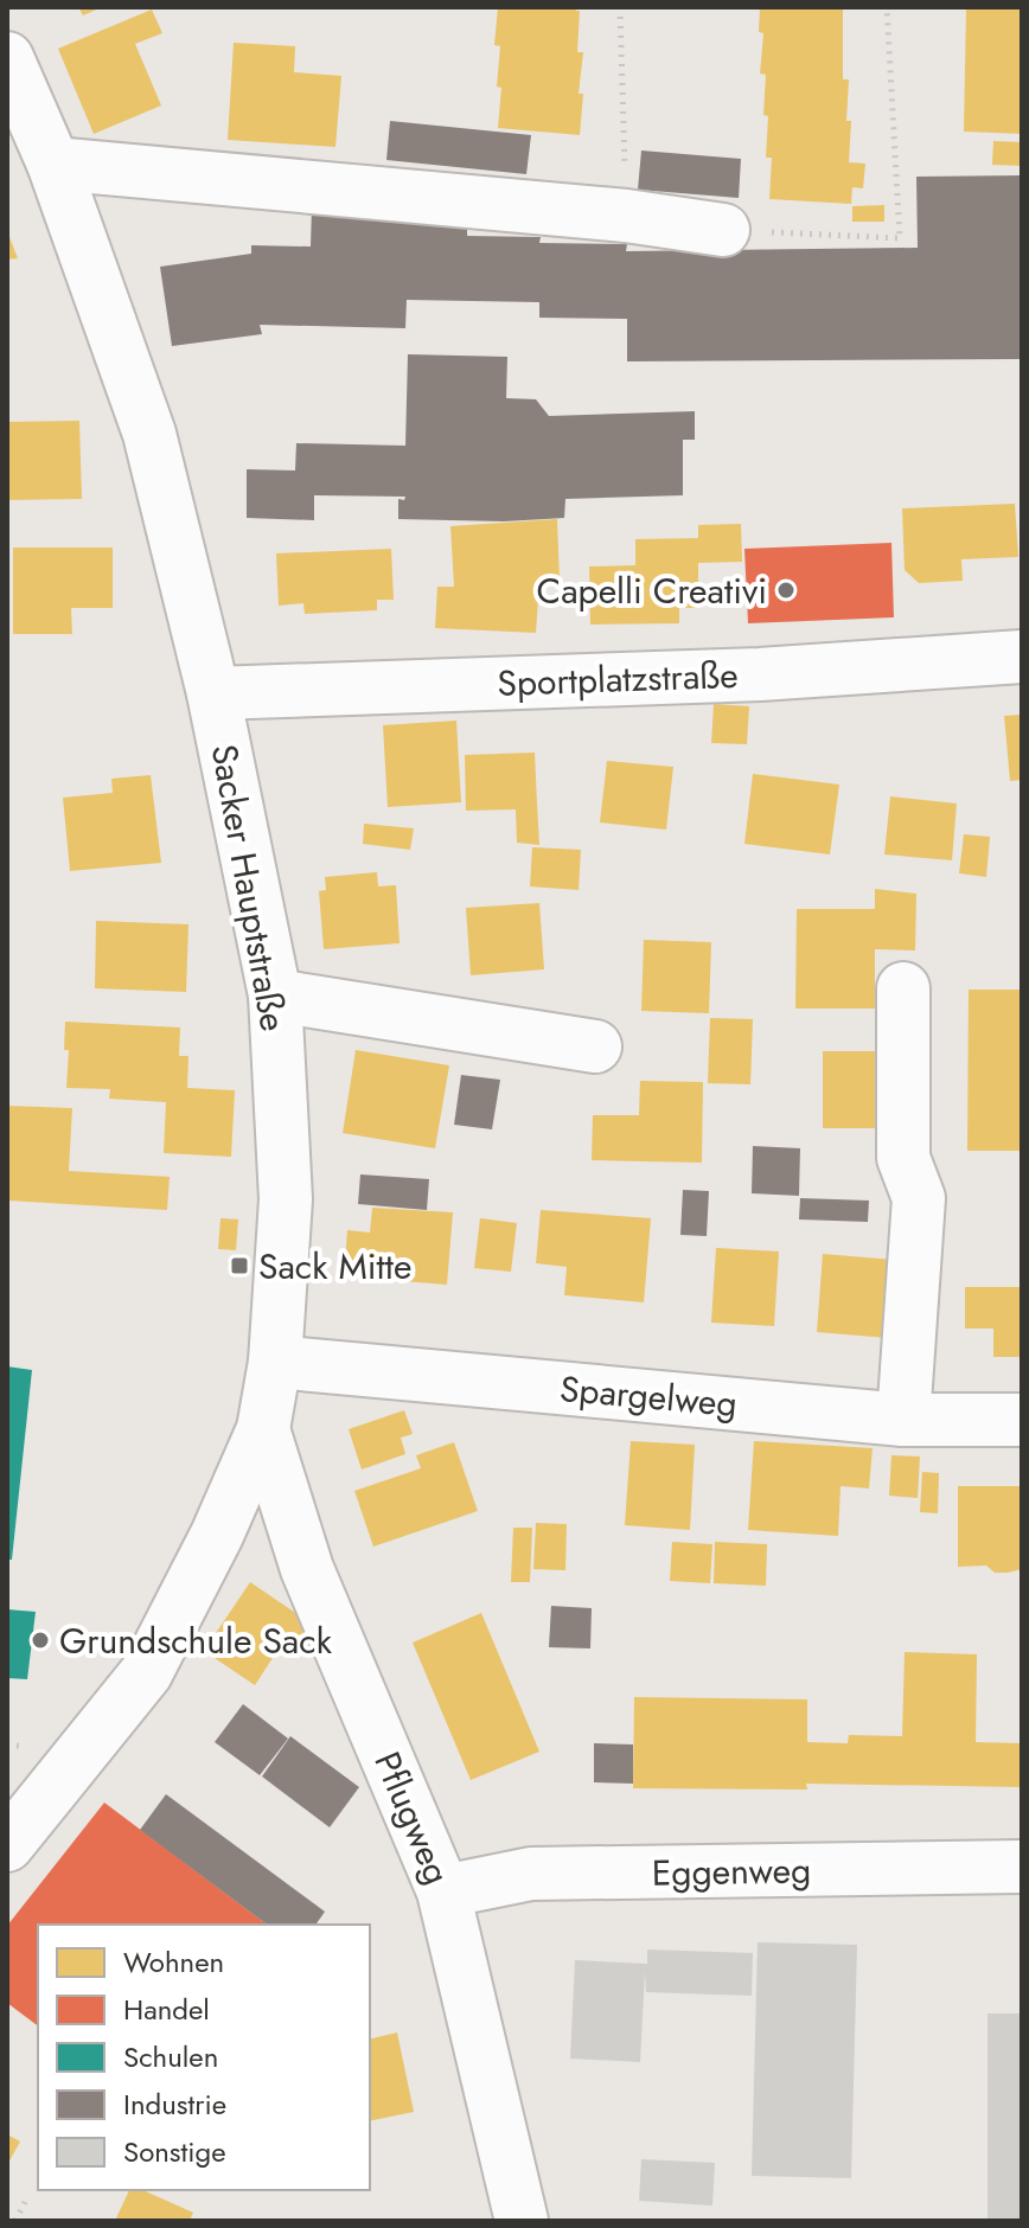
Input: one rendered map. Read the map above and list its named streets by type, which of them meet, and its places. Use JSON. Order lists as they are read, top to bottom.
{
  "streets": {
    "street": [
      "Sportplatzstraße",
      "Sacker Hauptstraße",
      "Spargelweg",
      "Pflugweg",
      "Eggenweg"
    ]
  },
  "crossings": [
    ["Sportplatzstraße", "Sacker Hauptstraße"],
    ["Sacker Hauptstraße", "Spargelweg"],
    ["Sacker Hauptstraße", "Pflugweg"],
    ["Pflugweg", "Eggenweg"]
  ],
  "places": {
    "other": ["Capelli Creativi", "Grundschule Sack"],
    "transit": ["Sack Mitte"]
  },
  "legend": [
    "Wohnen",
    "Handel",
    "Schulen",
    "Industrie",
    "Sonstige"
  ]
}
